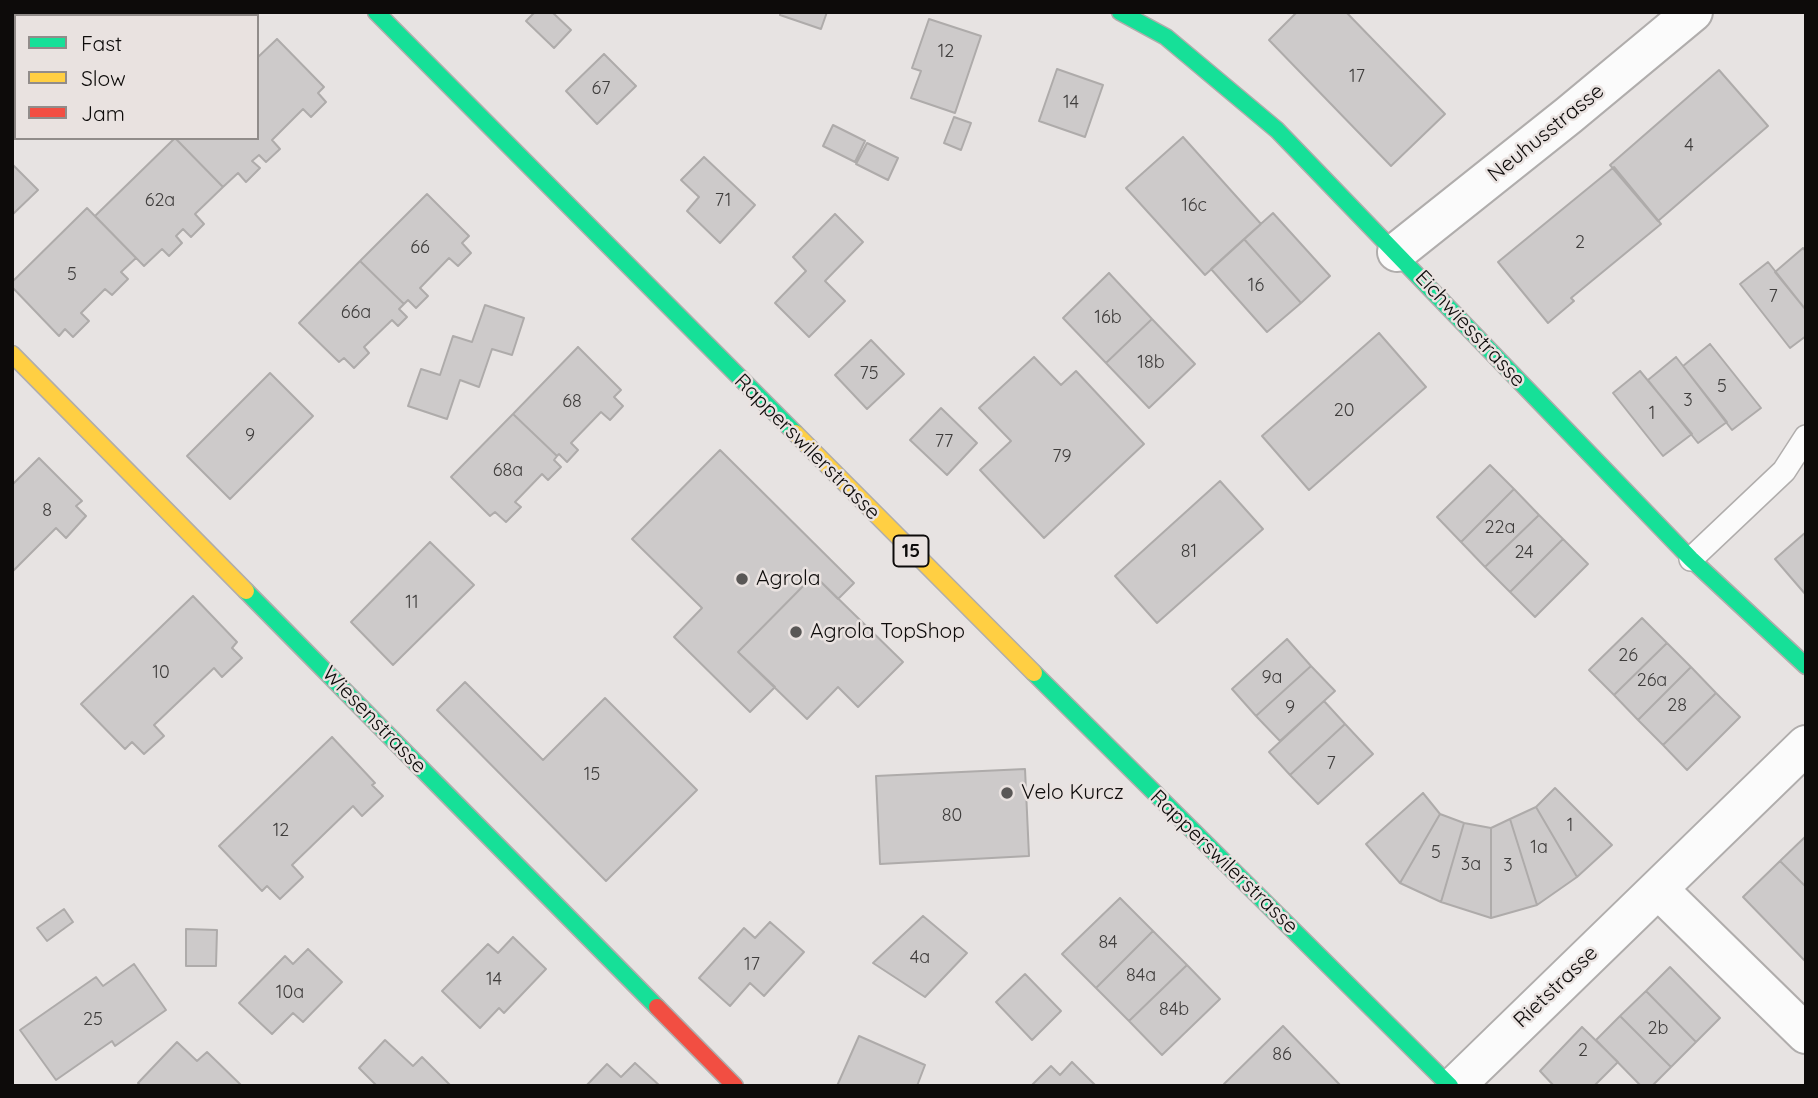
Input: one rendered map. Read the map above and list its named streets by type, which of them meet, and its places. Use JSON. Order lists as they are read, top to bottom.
{
  "streets": {
    "street": [
      "Neuhusstrasse",
      "Eichwiesstrasse",
      "Rapperswilerstrasse",
      "15",
      "Wiesenstrasse",
      "Rietstrasse"
    ]
  },
  "crossings": [
    ["Neuhusstrasse", "Eichwiesstrasse"]
  ],
  "places": ["Agrola", "Agrola TopShop", "Velo Kurcz"],
  "house_numbers": [
    "12",
    "17",
    "67",
    "14",
    "4",
    "62a",
    "71",
    "16c",
    "2",
    "66",
    "5",
    "16",
    "7",
    "66a",
    "16b",
    "18b",
    "75",
    "5",
    "3",
    "68",
    "20",
    "1",
    "9",
    "77",
    "79",
    "68a",
    "8",
    "22a",
    "81",
    "24",
    "11",
    "26",
    "10",
    "9a",
    "26a",
    "28",
    "9",
    "7",
    "15",
    "80",
    "1",
    "12",
    "1a",
    "5",
    "3a",
    "3",
    "84",
    "4a",
    "17",
    "84a",
    "14",
    "10a",
    "84b",
    "25",
    "2b",
    "2",
    "86"
  ],
  "legend": ["Fast", "Slow", "Jam"]
}
